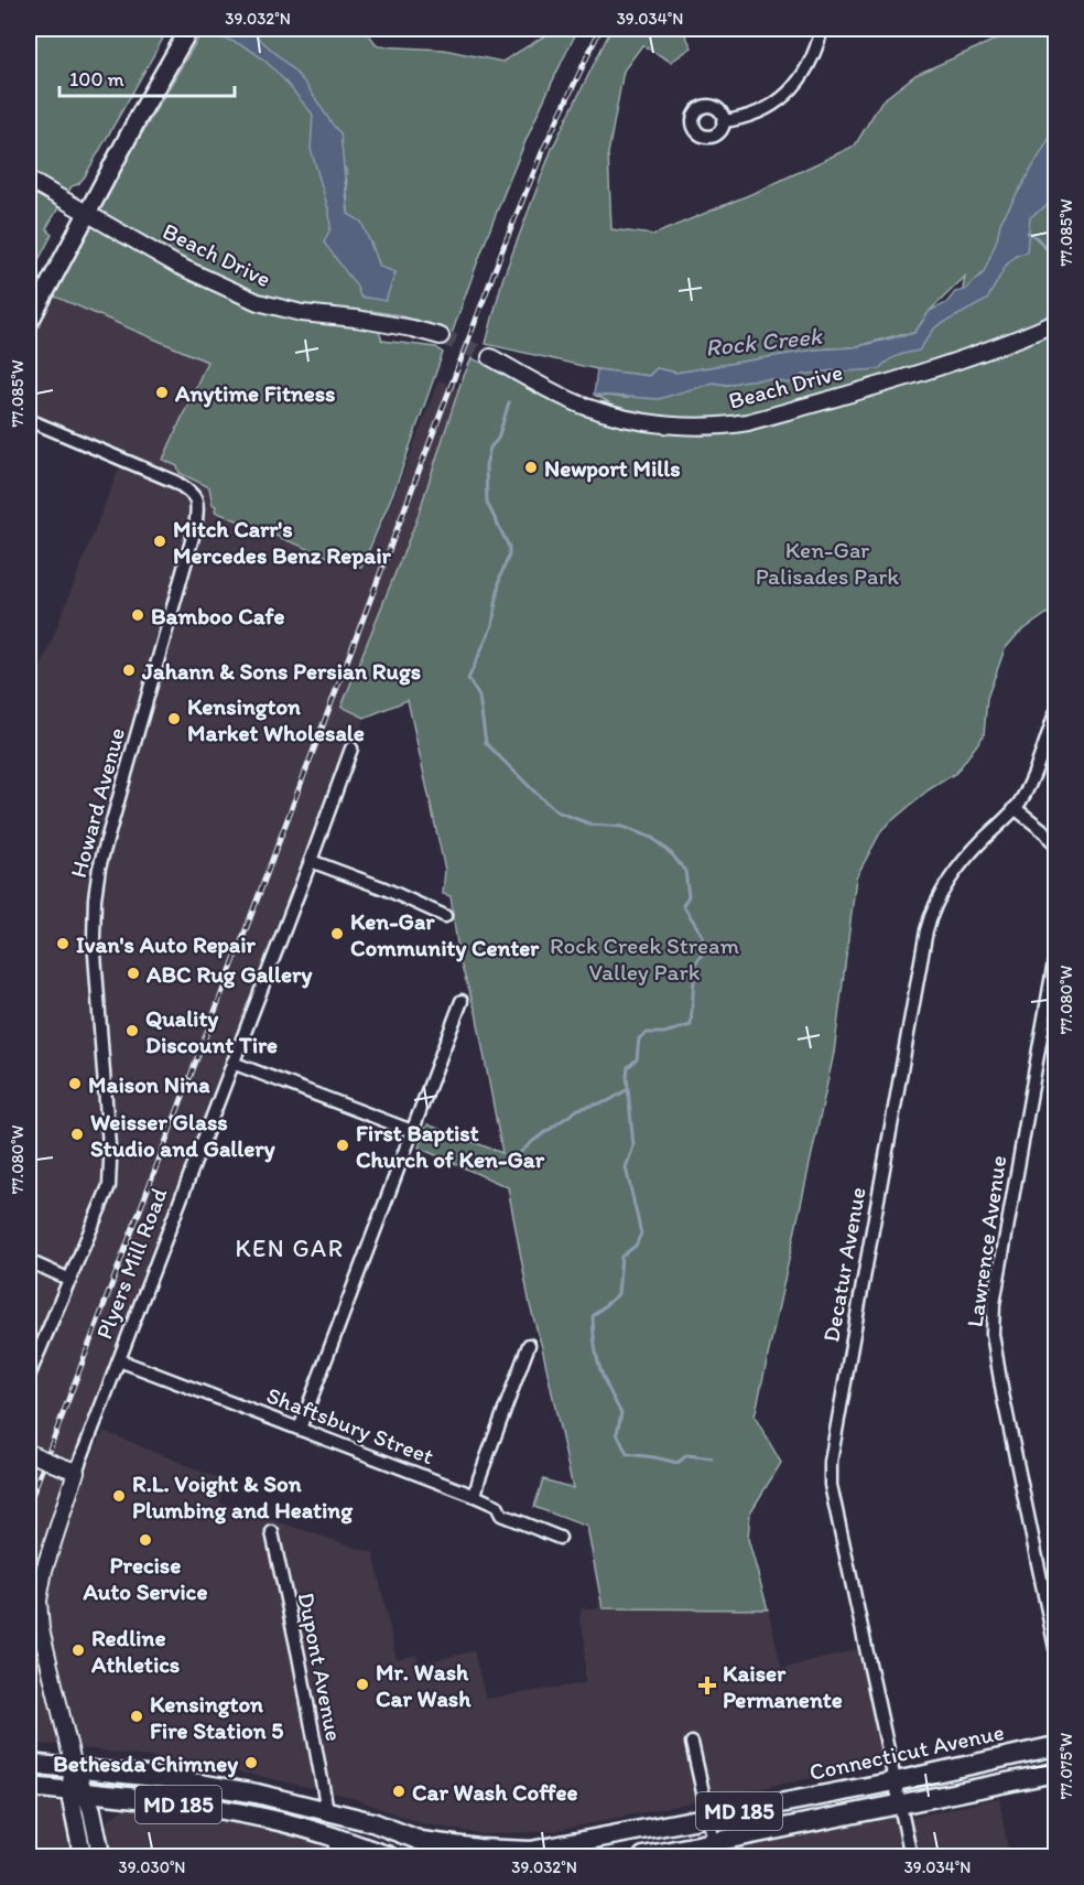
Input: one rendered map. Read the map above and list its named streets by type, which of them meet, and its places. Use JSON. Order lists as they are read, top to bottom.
{
  "streets": {
    "main road": ["Plyers Mill Road", "Connecticut Avenue", "MD 185"],
    "street": [
      "Beach Drive",
      "Howard Avenue",
      "Lawrence Avenue",
      "Decatur Avenue",
      "Shaftsbury Street",
      "Dupont Avenue"
    ]
  },
  "crossings": [
    ["Plyers Mill Road", "Shaftsbury Street"],
    ["Plyers Mill Road", "Connecticut Avenue"],
    ["Plyers Mill Road", "MD 185"],
    ["Decatur Avenue", "Connecticut Avenue"],
    ["Decatur Avenue", "MD 185"],
    ["Dupont Avenue", "Connecticut Avenue"]
  ],
  "districts": ["KEN GAR"],
  "water": ["Rock Creek"],
  "parks": ["Ken-Gar Palisades Park", "Rock Creek Stream Valley Park"],
  "places": {
    "other": [
      "Anytime Fitness",
      "Newport Mills",
      "Mitch Carr's Mercedes Benz Repair",
      "Bamboo Cafe",
      "Jahann & Sons Persian Rugs",
      "Kensington Market Wholesale",
      "Ken-Gar Community Center",
      "Ivan's Auto Repair",
      "ABC Rug Gallery",
      "Quality Discount Tire",
      "Maison Nina",
      "Weisser Glass Studio and Gallery",
      "First Baptist Church of Ken-Gar",
      "R.L. Voight & Son Plumbing and Heating",
      "Precise Auto Service",
      "Redline Athletics",
      "Mr. Wash Car Wash",
      "Kensington Fire Station 5",
      "Bethesda Chimney",
      "Car Wash Coffee"
    ],
    "health": ["Kaiser Permanente"]
  },
  "scale_bar": "100 m",
  "coordinates": [
    "39.032°N",
    "39.034°N",
    "77.085°W",
    "77.080°W",
    "77.075°W",
    "39.030°N"
  ]
}
